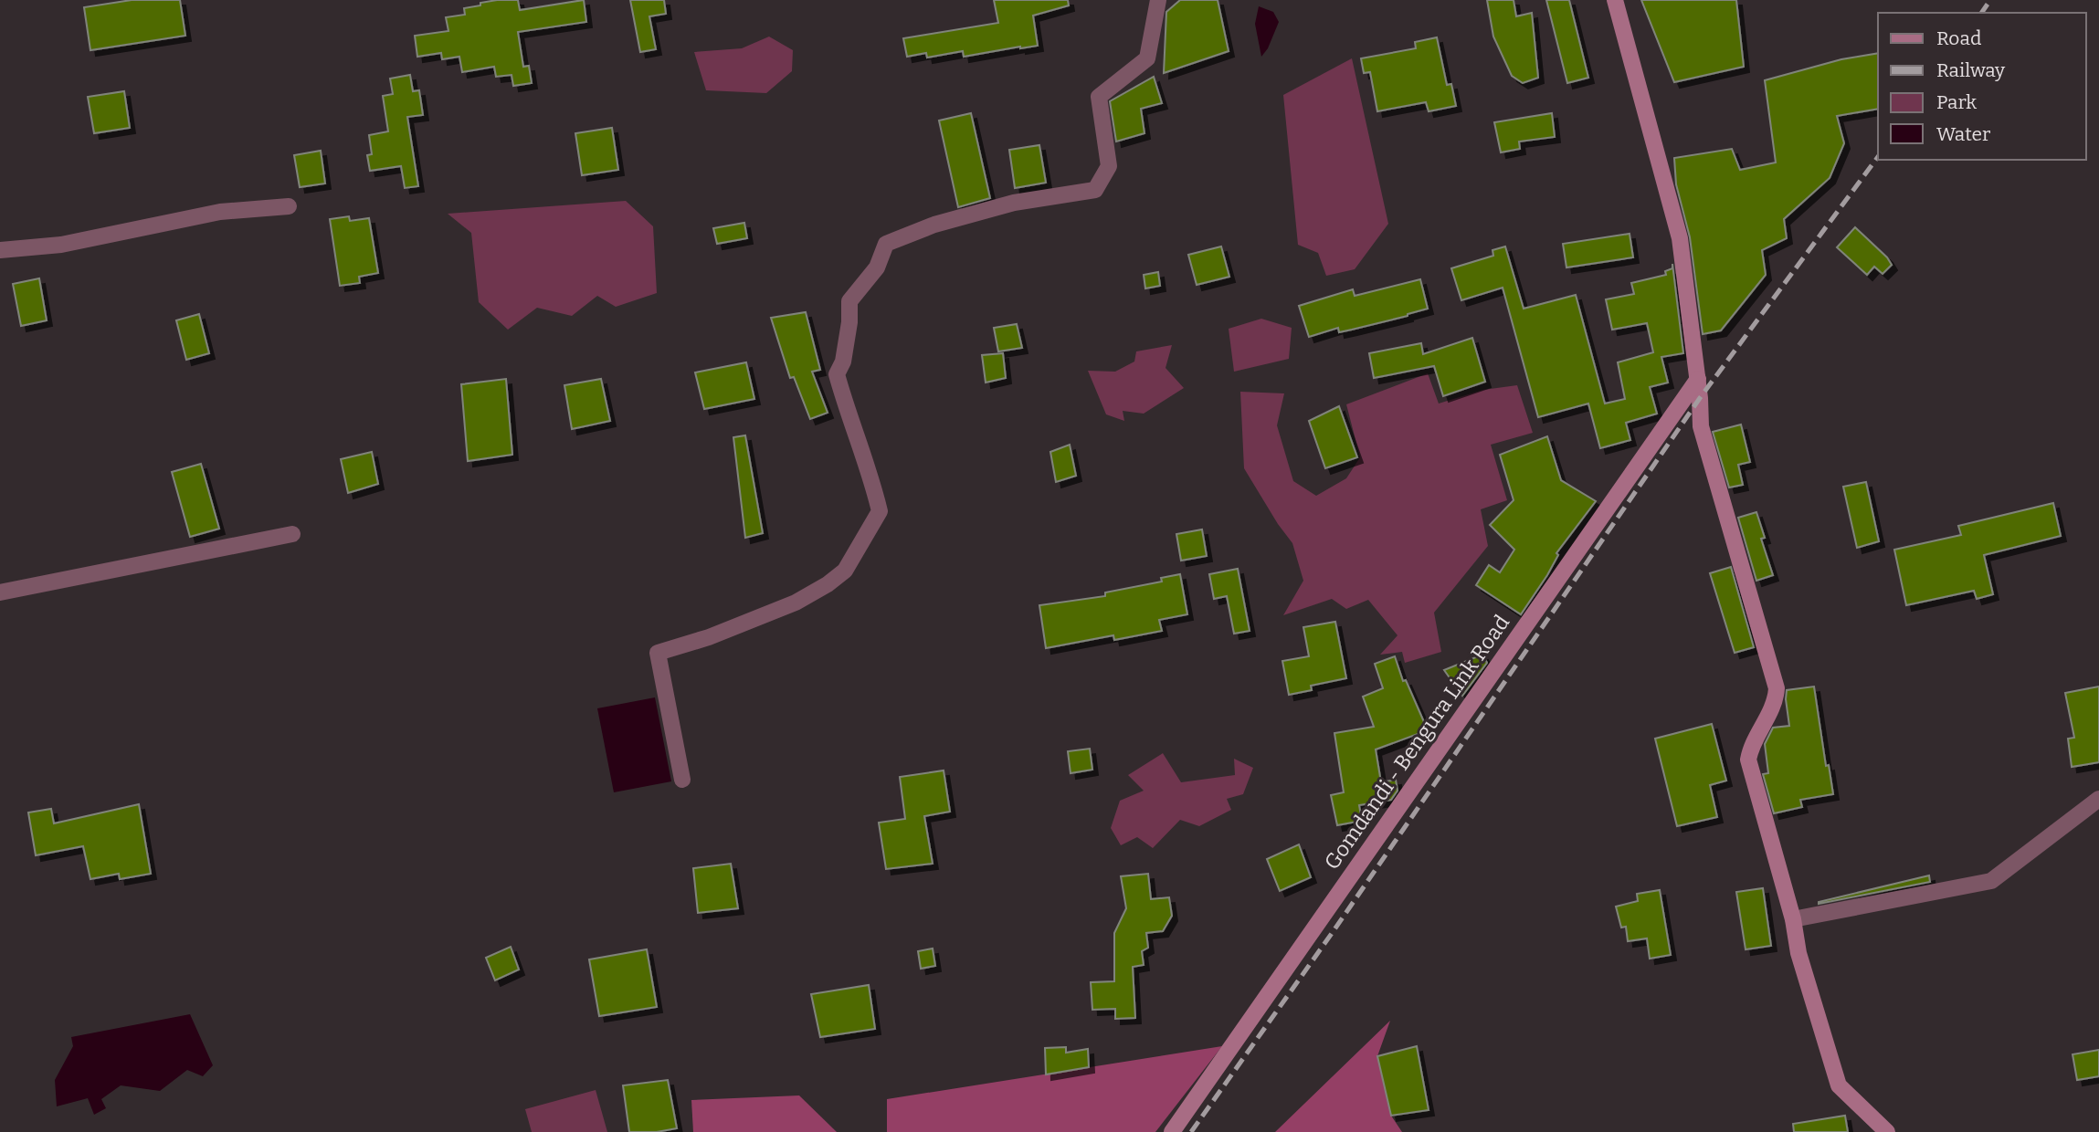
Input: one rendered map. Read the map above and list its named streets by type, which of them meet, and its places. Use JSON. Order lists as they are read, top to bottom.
{
  "streets": {
    "main road": ["Gomdandi - Bengura Link Road"]
  },
  "legend": [
    "Road",
    "Railway",
    "Park",
    "Water"
  ]
}
